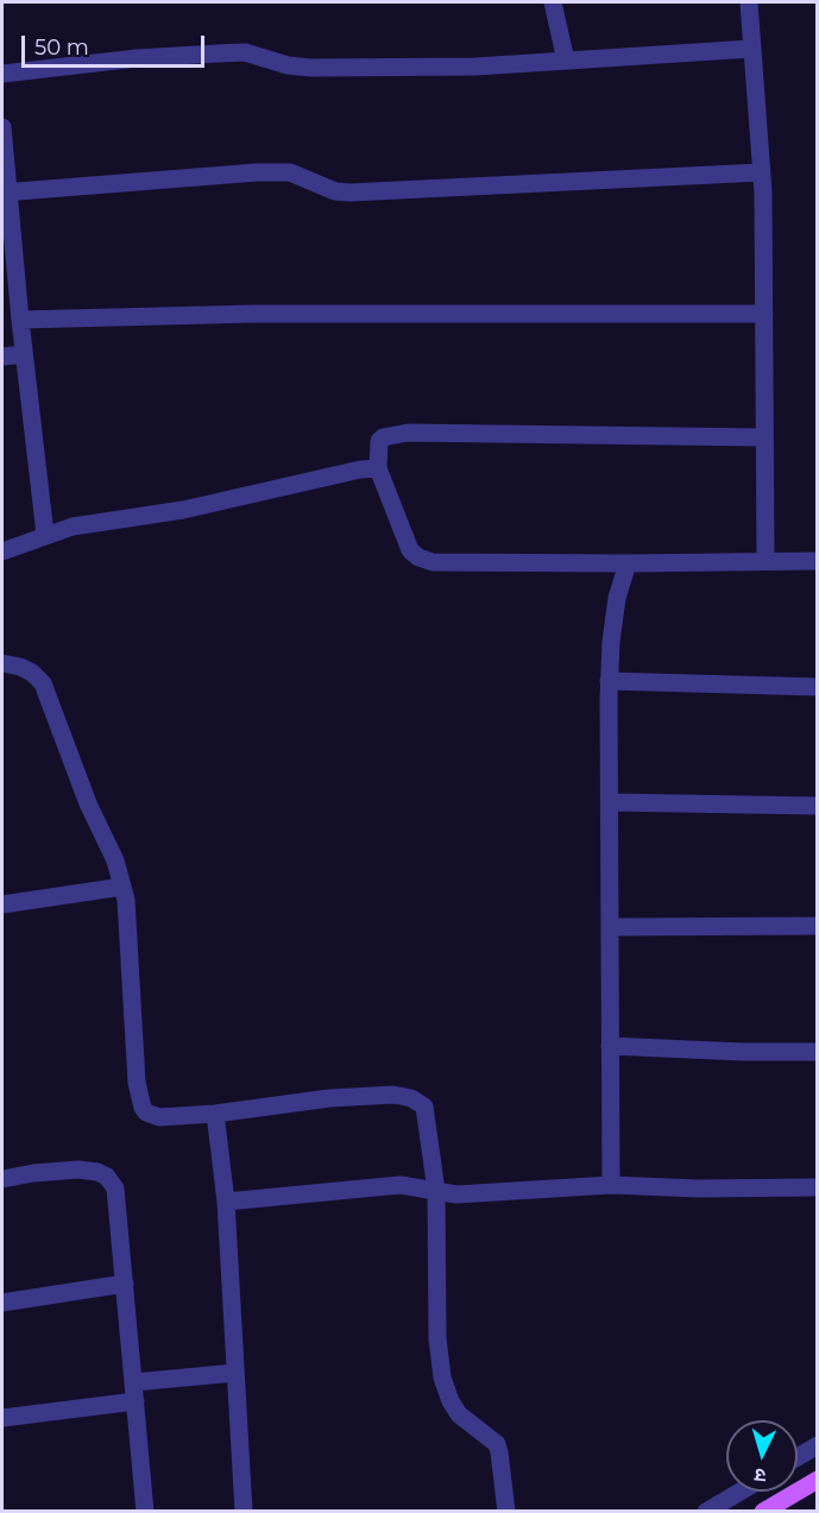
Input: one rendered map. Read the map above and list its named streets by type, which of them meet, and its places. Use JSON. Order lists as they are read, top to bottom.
{
  "scale_bar": "50 m",
  "north": "bottom"
}
